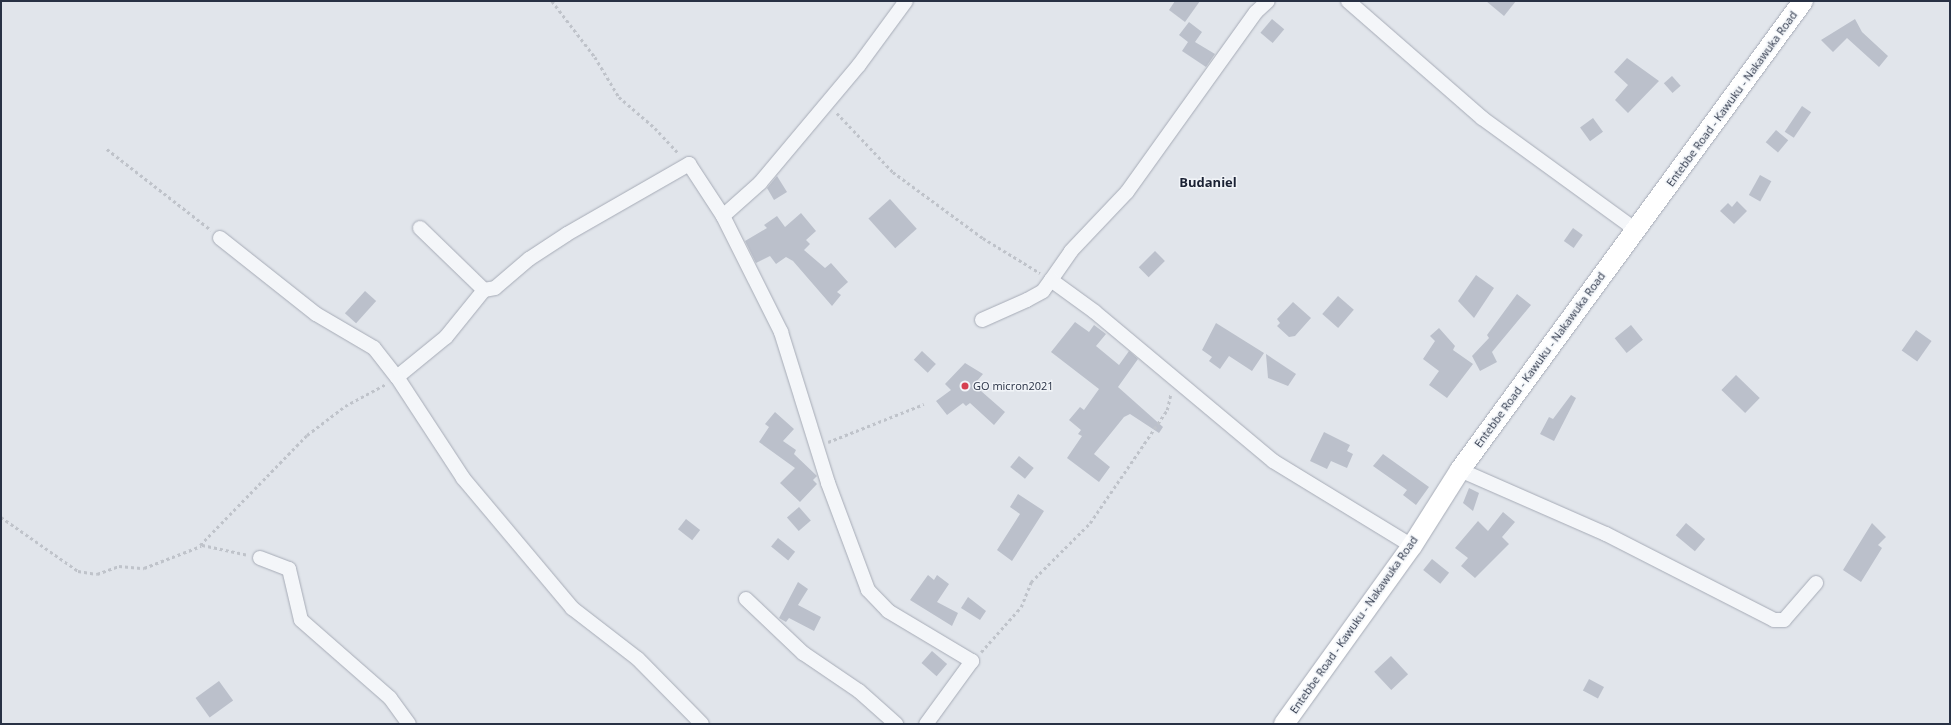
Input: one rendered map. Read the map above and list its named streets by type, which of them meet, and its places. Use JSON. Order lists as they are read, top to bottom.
{
  "streets": {
    "main road": ["Entebbe Road - Kawuku - Nakawuka Road"]
  },
  "districts": ["Budaniel"],
  "places": ["GO micron2021"]
}
